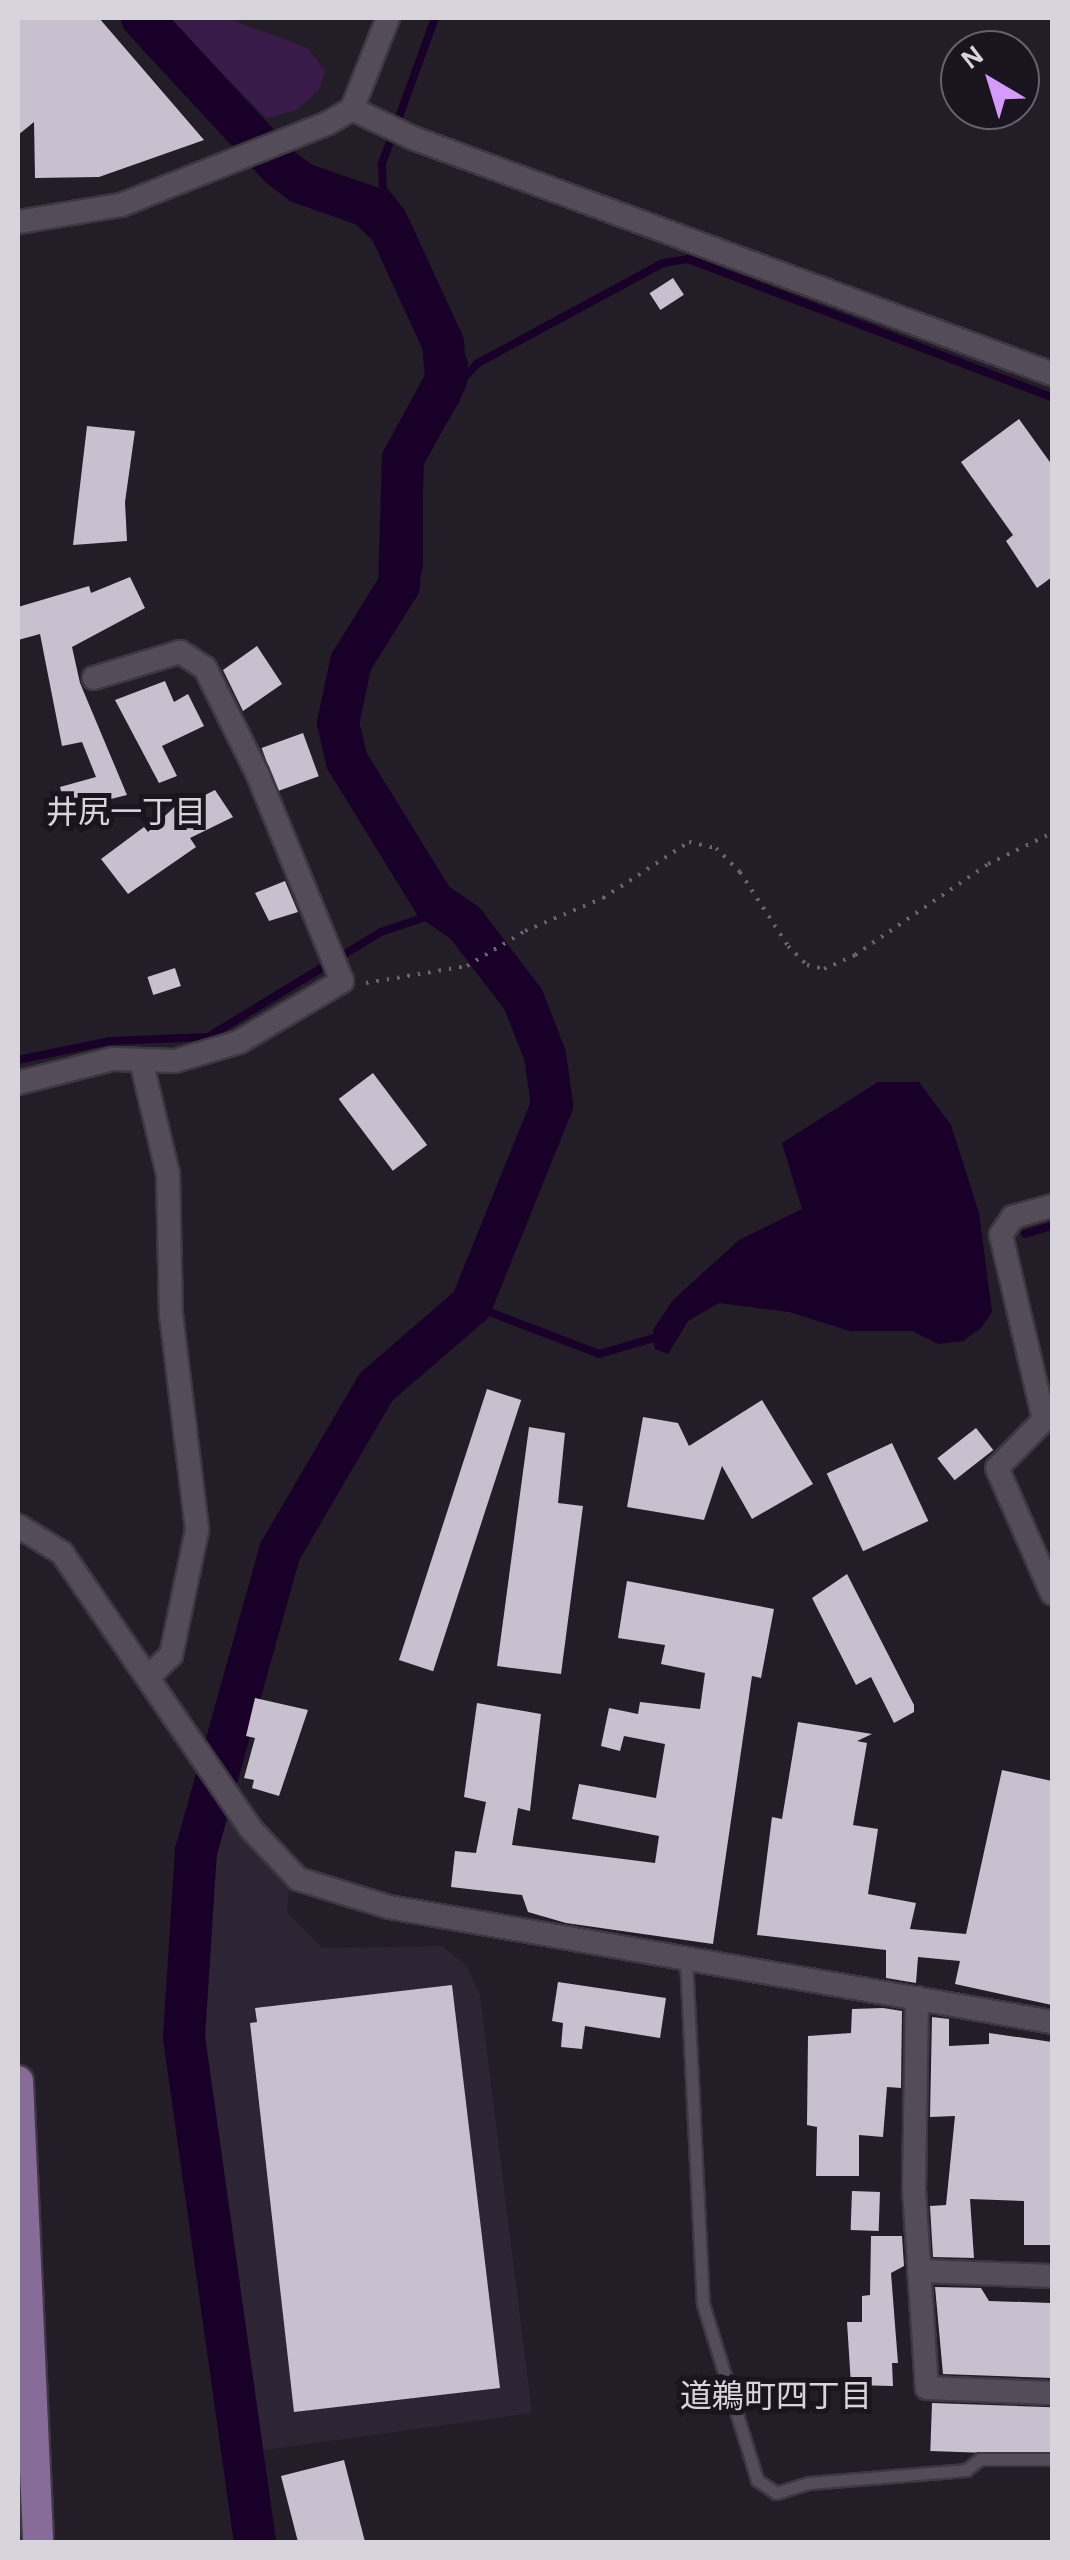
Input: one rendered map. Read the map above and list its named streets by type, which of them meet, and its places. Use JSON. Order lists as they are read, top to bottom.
{
  "districts": ["井尻一丁目", "道鵜町四丁目"],
  "north": "top left"
}
